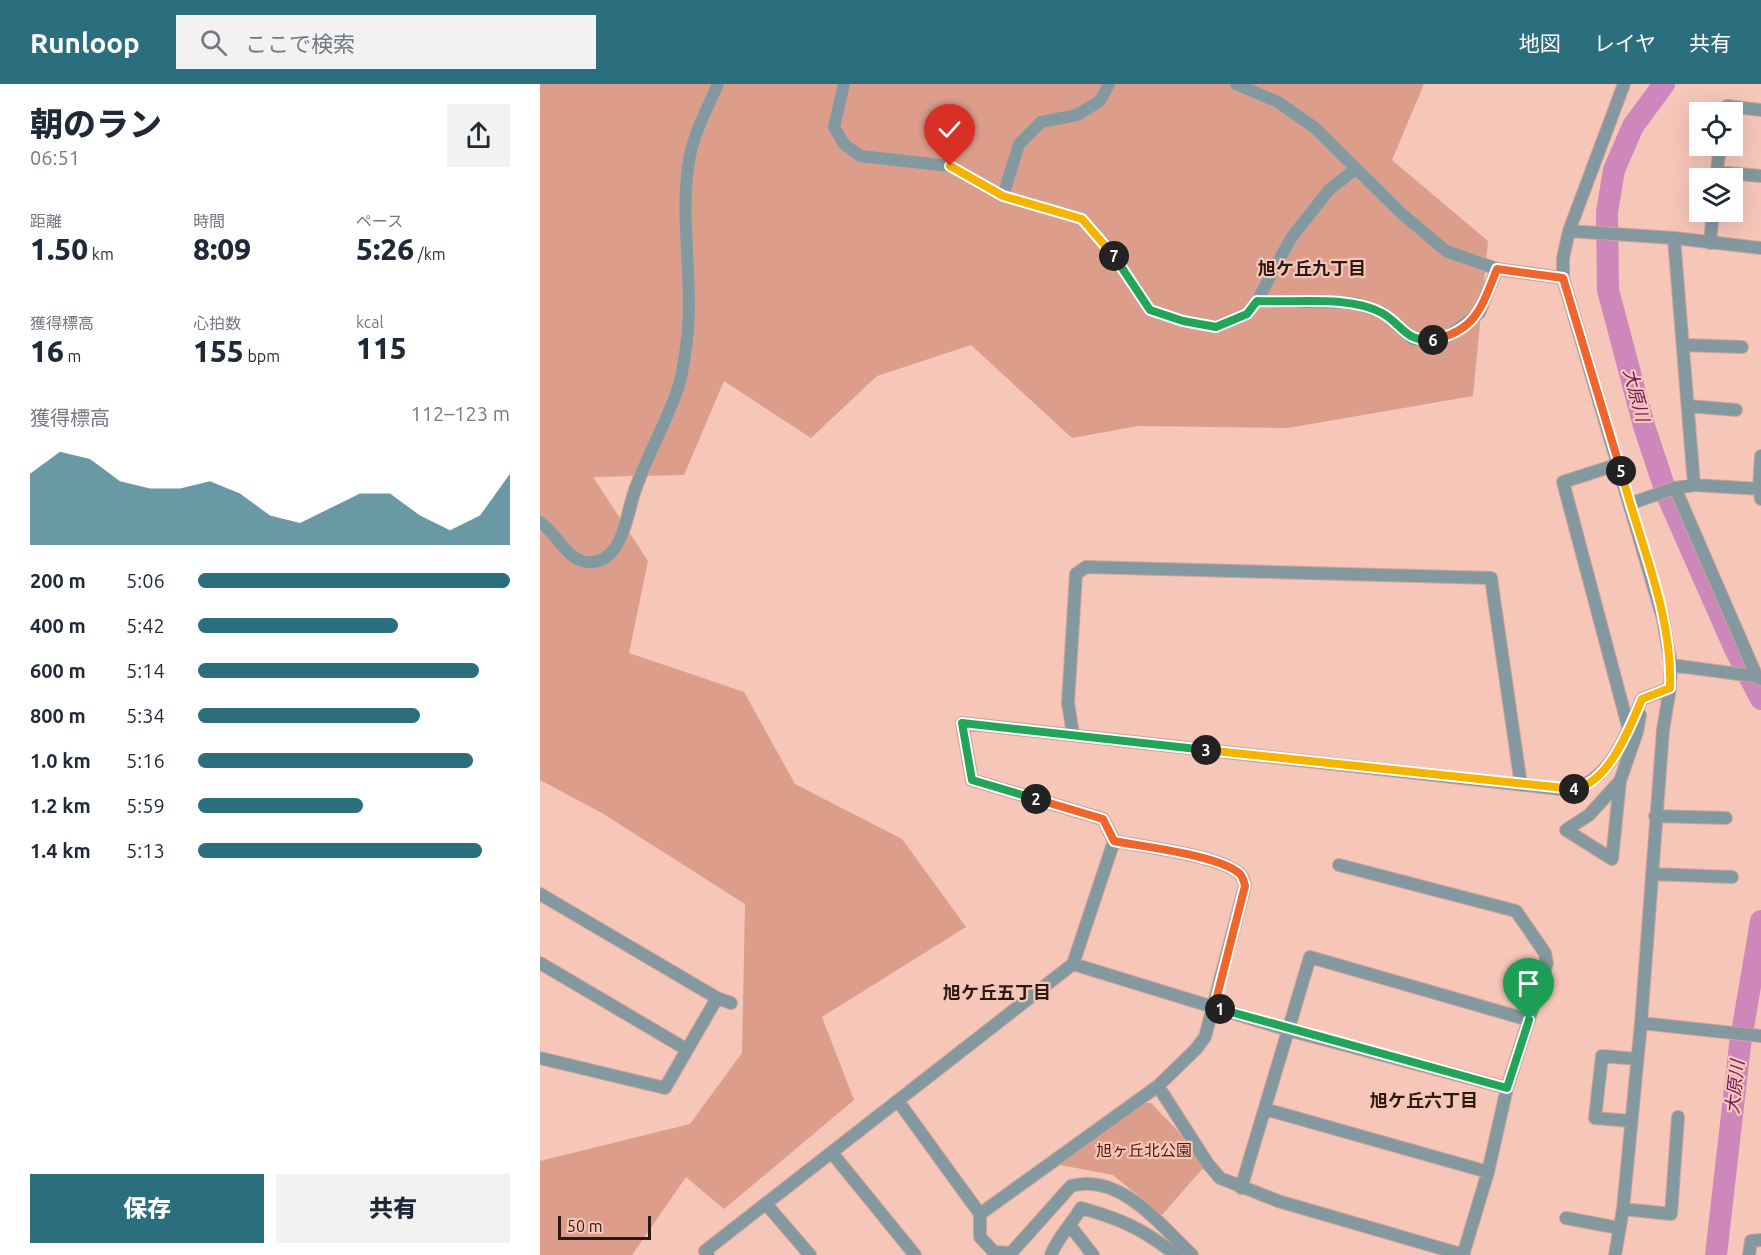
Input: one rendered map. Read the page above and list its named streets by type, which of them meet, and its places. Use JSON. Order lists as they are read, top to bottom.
{
  "districts": ["旭ケ丘九丁目", "旭ケ丘五丁目", "旭ケ丘六丁目"],
  "water": ["大原川"],
  "parks": ["旭ヶ丘北公園"],
  "scale_bar": "50 m",
  "page": {
    "header": "Runloop",
    "search": "ここで検索",
    "nav": ["地図", "レイヤ", "共有"],
    "heading": ["朝のラン", "06:51"],
    "stats": [
      ["距離", "1.50 km"],
      ["時間", "8:09"],
      ["ペース", "5:26 /km"],
      ["獲得標高", "16 m"],
      ["心拍数", "155 bpm"],
      ["kcal", "115"]
    ],
    "pins": [
      "7",
      "6",
      "5",
      "3",
      "4",
      "2",
      "1"
    ],
    "chart": ["獲得標高", "112–123 m"],
    "list": [
      {
        "name": "200 m",
        "note": "5:06"
      },
      {
        "name": "400 m",
        "note": "5:42"
      },
      {
        "name": "600 m",
        "note": "5:14"
      },
      {
        "name": "800 m",
        "note": "5:34"
      },
      {
        "name": "1.0 km",
        "note": "5:16"
      },
      {
        "name": "1.2 km",
        "note": "5:59"
      },
      {
        "name": "1.4 km",
        "note": "5:13"
      }
    ],
    "buttons": ["保存", "共有"],
    "scale": "50 m"
  }
}
